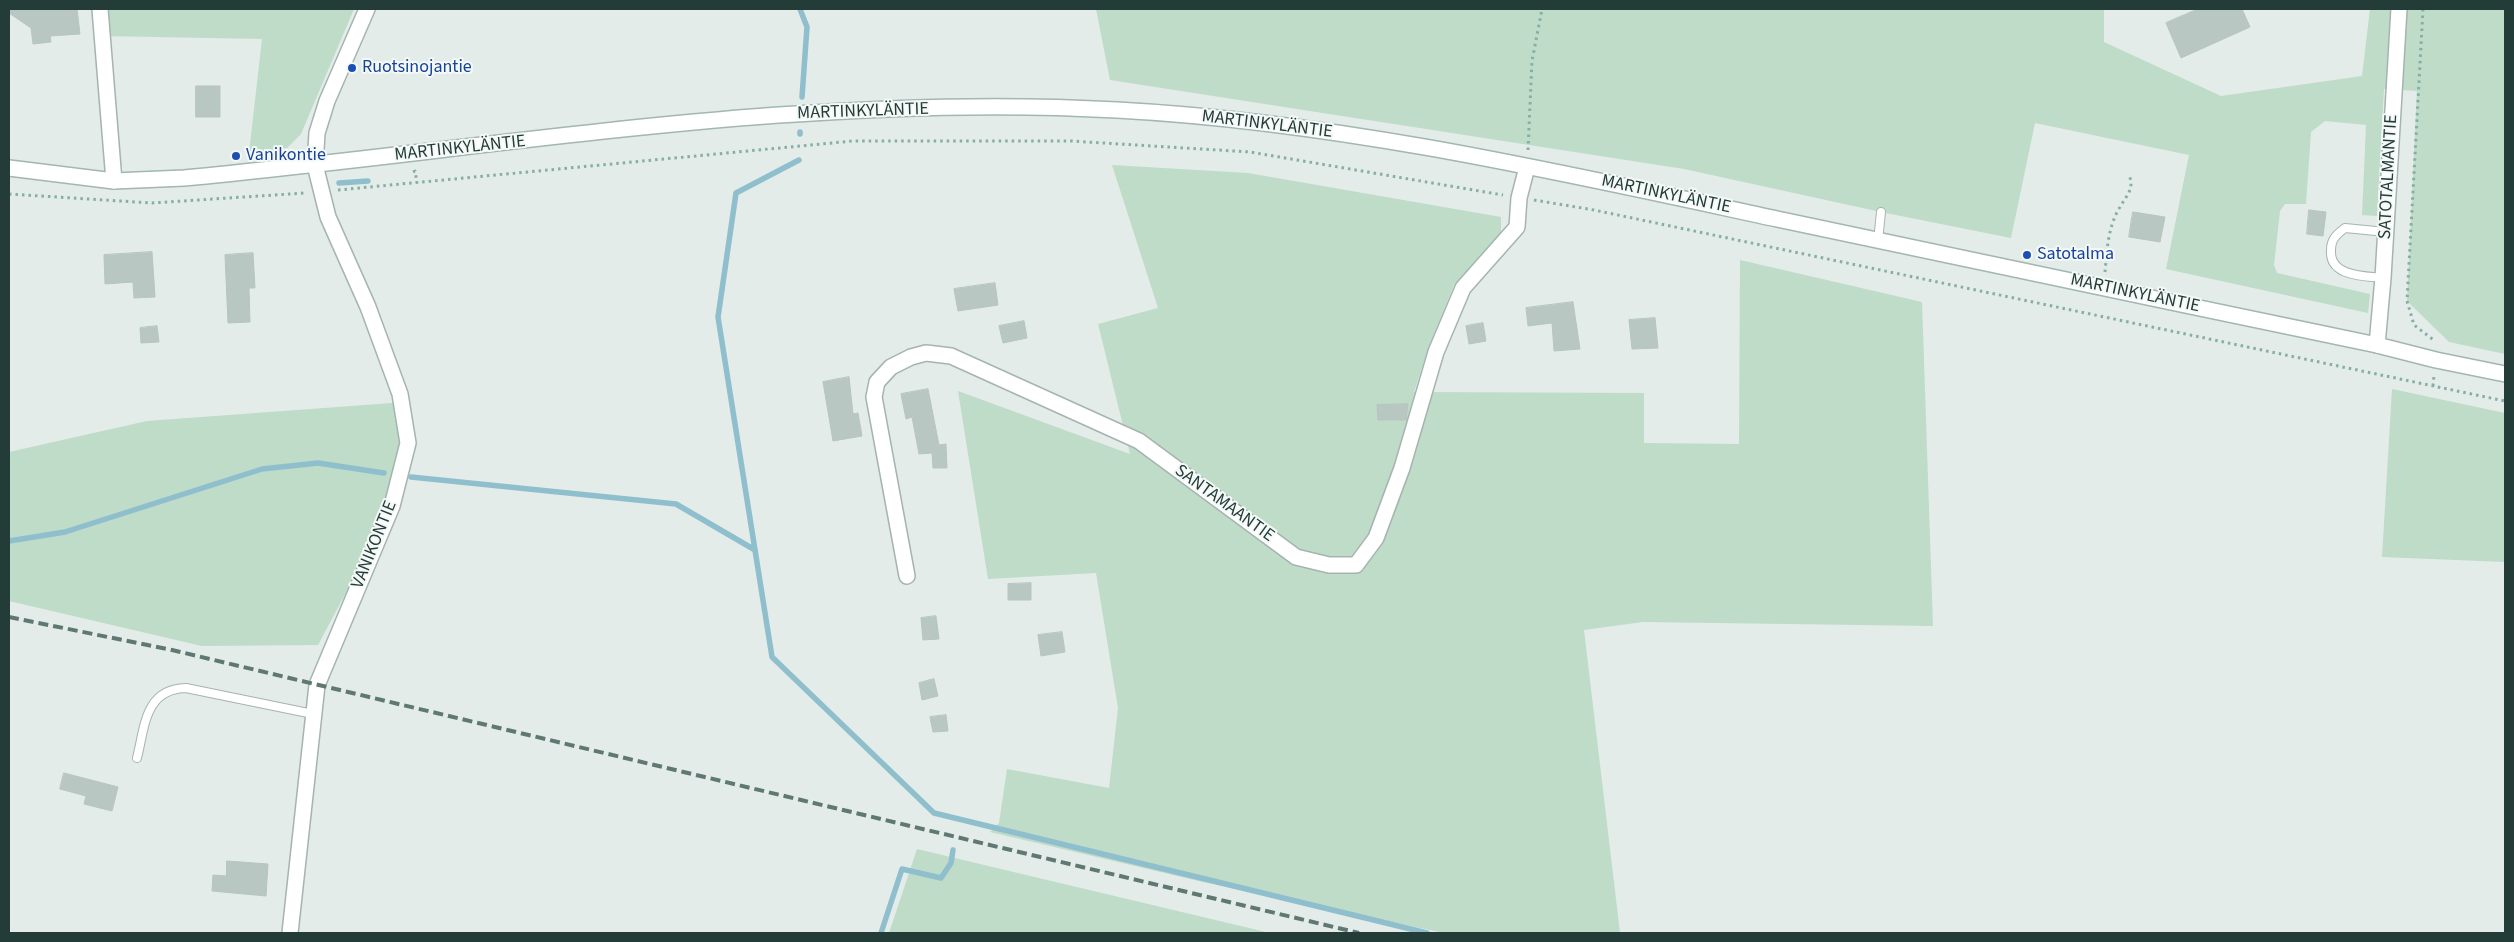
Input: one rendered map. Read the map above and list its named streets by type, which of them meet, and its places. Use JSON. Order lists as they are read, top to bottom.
{
  "streets": {
    "street": [
      "MARTINKYLÄNTIE",
      "SATOTALMANTIE",
      "SANTAMAANTIE",
      "VANIKONTIE"
    ]
  },
  "crossings": [
    ["MARTINKYLÄNTIE", "SATOTALMANTIE"],
    ["MARTINKYLÄNTIE", "SANTAMAANTIE"],
    ["MARTINKYLÄNTIE", "VANIKONTIE"]
  ],
  "places": ["Ruotsinojantie", "Vanikontie", "Satotalma"]
}
